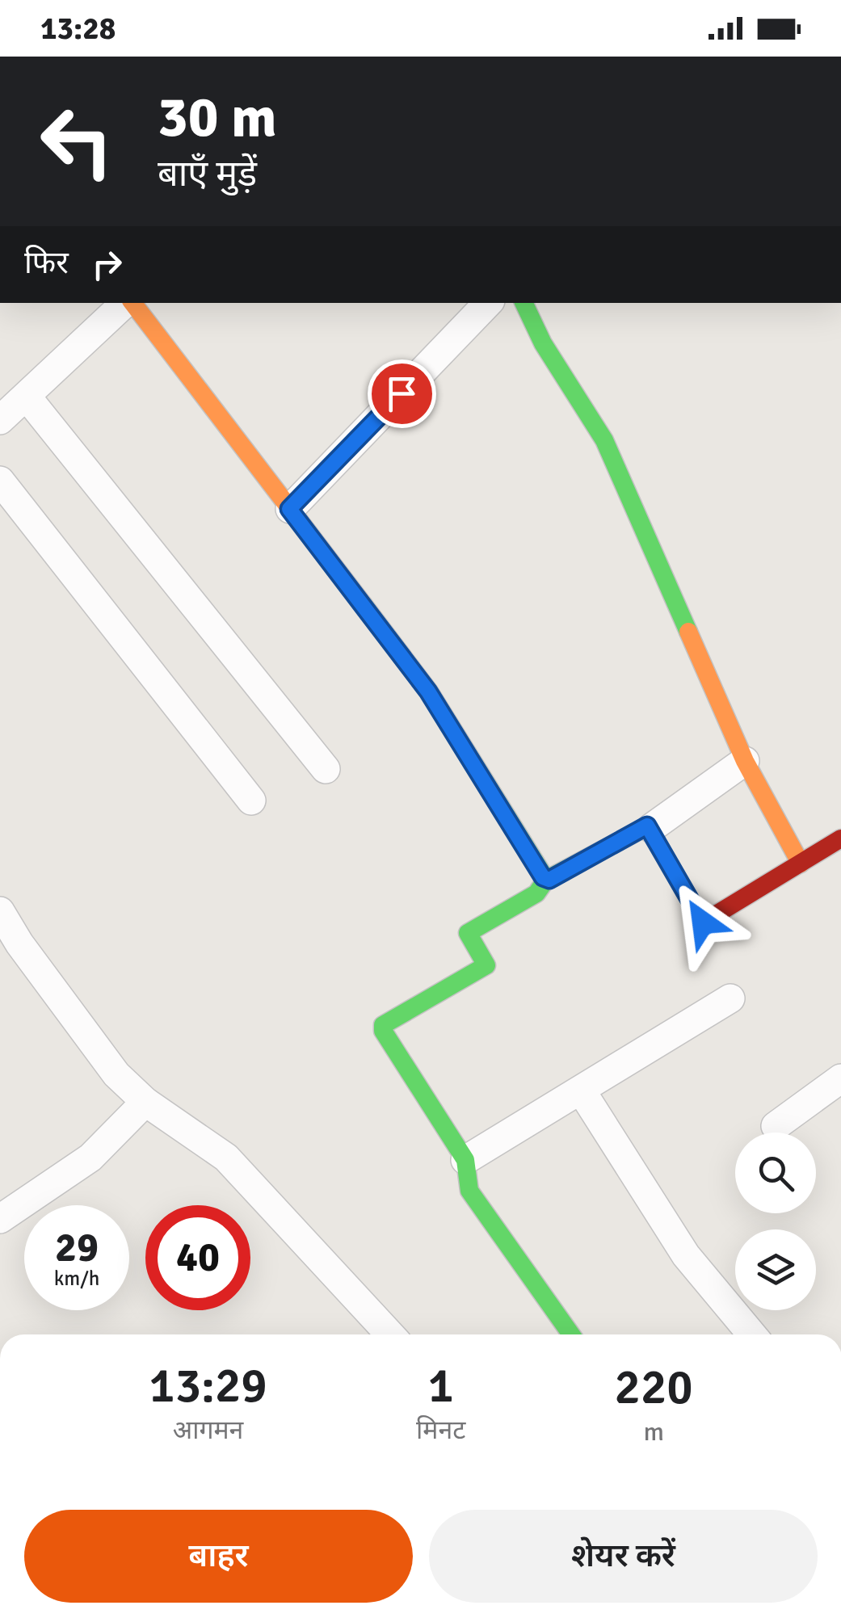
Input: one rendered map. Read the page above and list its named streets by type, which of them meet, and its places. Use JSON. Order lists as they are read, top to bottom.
{
  "page": {
    "status": "13:28",
    "turn": ["30 m", "बाएँ मुड़ें"],
    "then": "फिर",
    "speed": "29 km/h",
    "limit": "40",
    "eta": [
      "13:29",
      "आगमन",
      "1",
      "मिनट",
      "220",
      "m"
    ],
    "buttons": ["बाहर", "शेयर करें"]
  }
}
